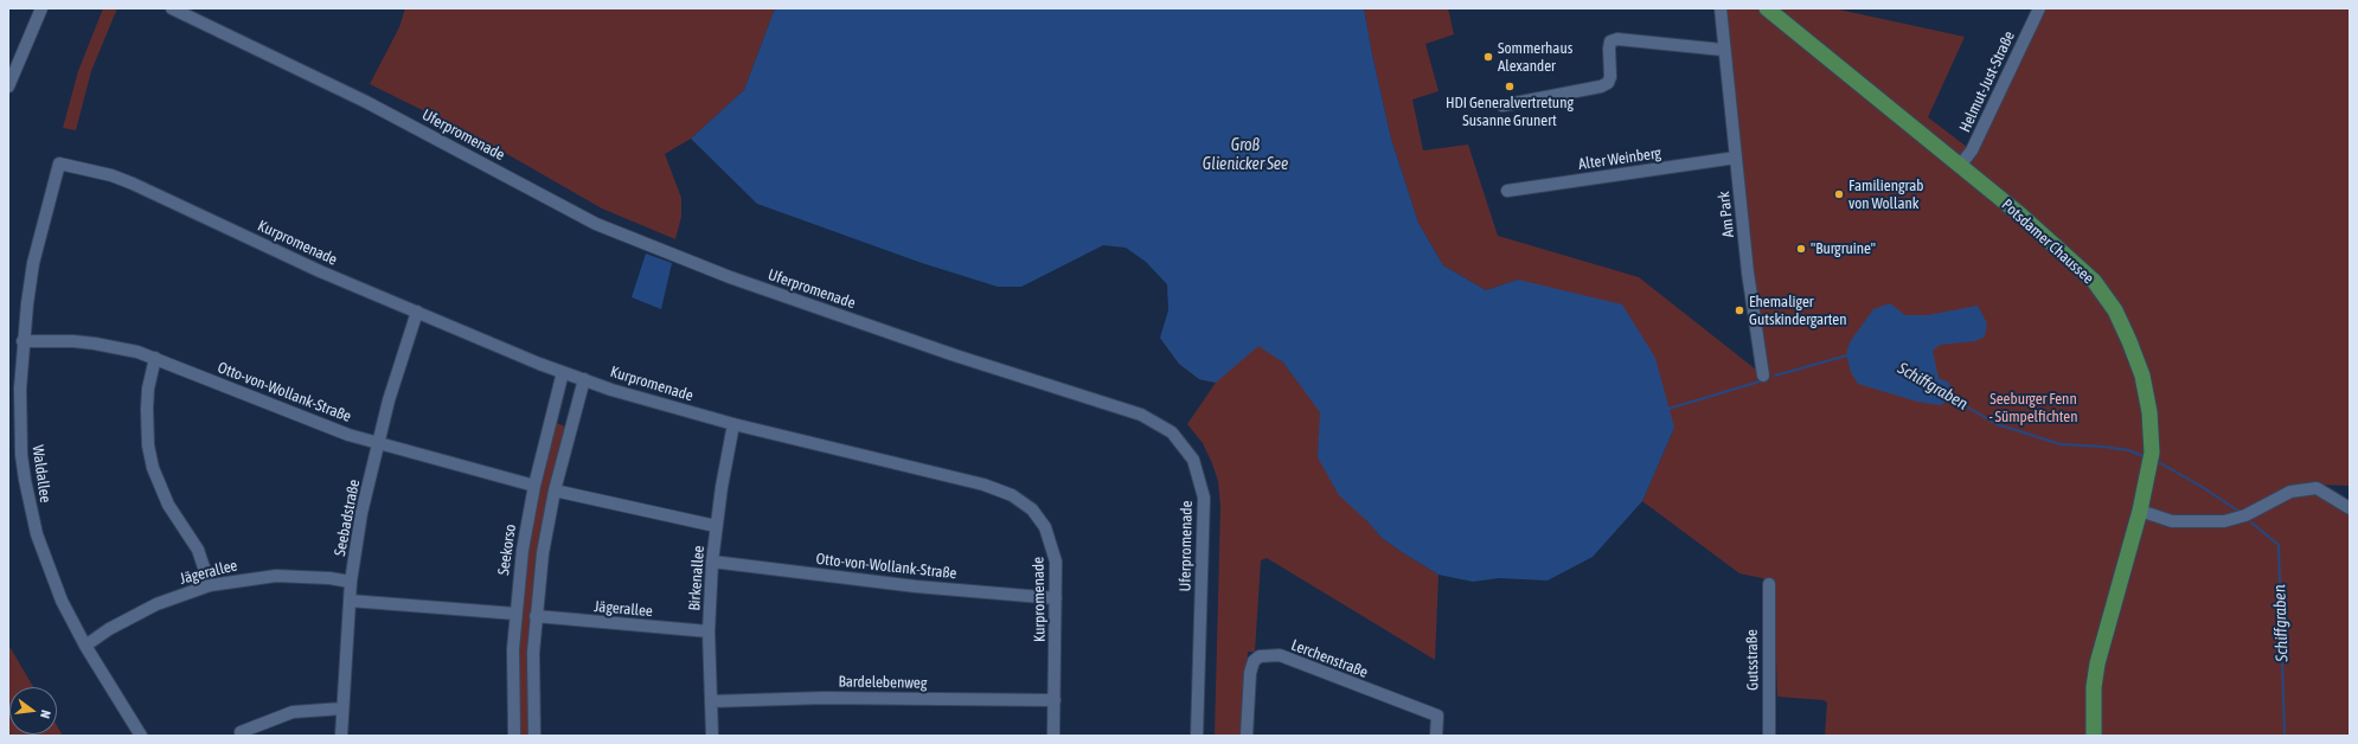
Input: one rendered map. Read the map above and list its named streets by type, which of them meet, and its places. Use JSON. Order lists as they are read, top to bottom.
{
  "streets": {
    "main road": ["Potsdamer Chaussee"],
    "street": [
      "Helmut-Just-Straße",
      "Uferpromenade",
      "Alter Weinberg",
      "Am Park",
      "Kurpromenade",
      "Otto-von-Wollank-Straße",
      "Waldallee",
      "Seebadstraße",
      "Seekorso",
      "Jägerallee",
      "Birkenallee",
      "Lerchenstraße",
      "Gutsstraße",
      "Bardelebenweg"
    ]
  },
  "crossings": [
    ["Helmut-Just-Straße", "Potsdamer Chaussee"],
    ["Alter Weinberg", "Am Park"],
    ["Kurpromenade", "Otto-von-Wollank-Straße"],
    ["Kurpromenade", "Waldallee"],
    ["Kurpromenade", "Seebadstraße"],
    ["Kurpromenade", "Seekorso"],
    ["Kurpromenade", "Birkenallee"],
    ["Kurpromenade", "Bardelebenweg"],
    ["Otto-von-Wollank-Straße", "Waldallee"],
    ["Otto-von-Wollank-Straße", "Seebadstraße"],
    ["Otto-von-Wollank-Straße", "Seekorso"],
    ["Otto-von-Wollank-Straße", "Birkenallee"],
    ["Waldallee", "Jägerallee"],
    ["Seebadstraße", "Jägerallee"],
    ["Jägerallee", "Birkenallee"],
    ["Birkenallee", "Bardelebenweg"]
  ],
  "water": ["Groß Glienicker See", "Schiffgraben"],
  "parks": ["Seeburger Fenn - Sümpelfichten"],
  "places": [
    "Sommerhaus Alexander",
    "HDI Generalvertretung Susanne Grunert",
    "Familiengrab von Wollank",
    "\"Burgruine\"",
    "Ehemaliger Gutskindergarten"
  ],
  "north": "right"
}
